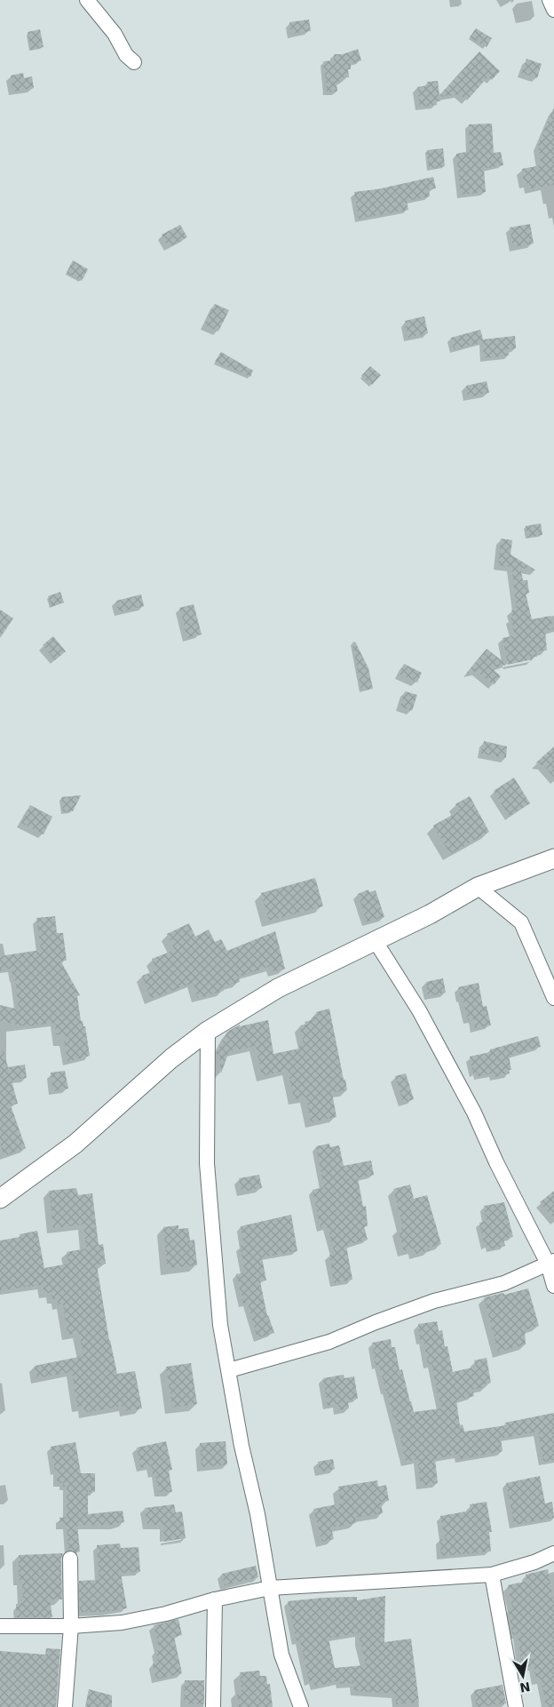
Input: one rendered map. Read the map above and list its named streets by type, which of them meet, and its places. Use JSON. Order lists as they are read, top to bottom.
{
  "north": "bottom"
}
